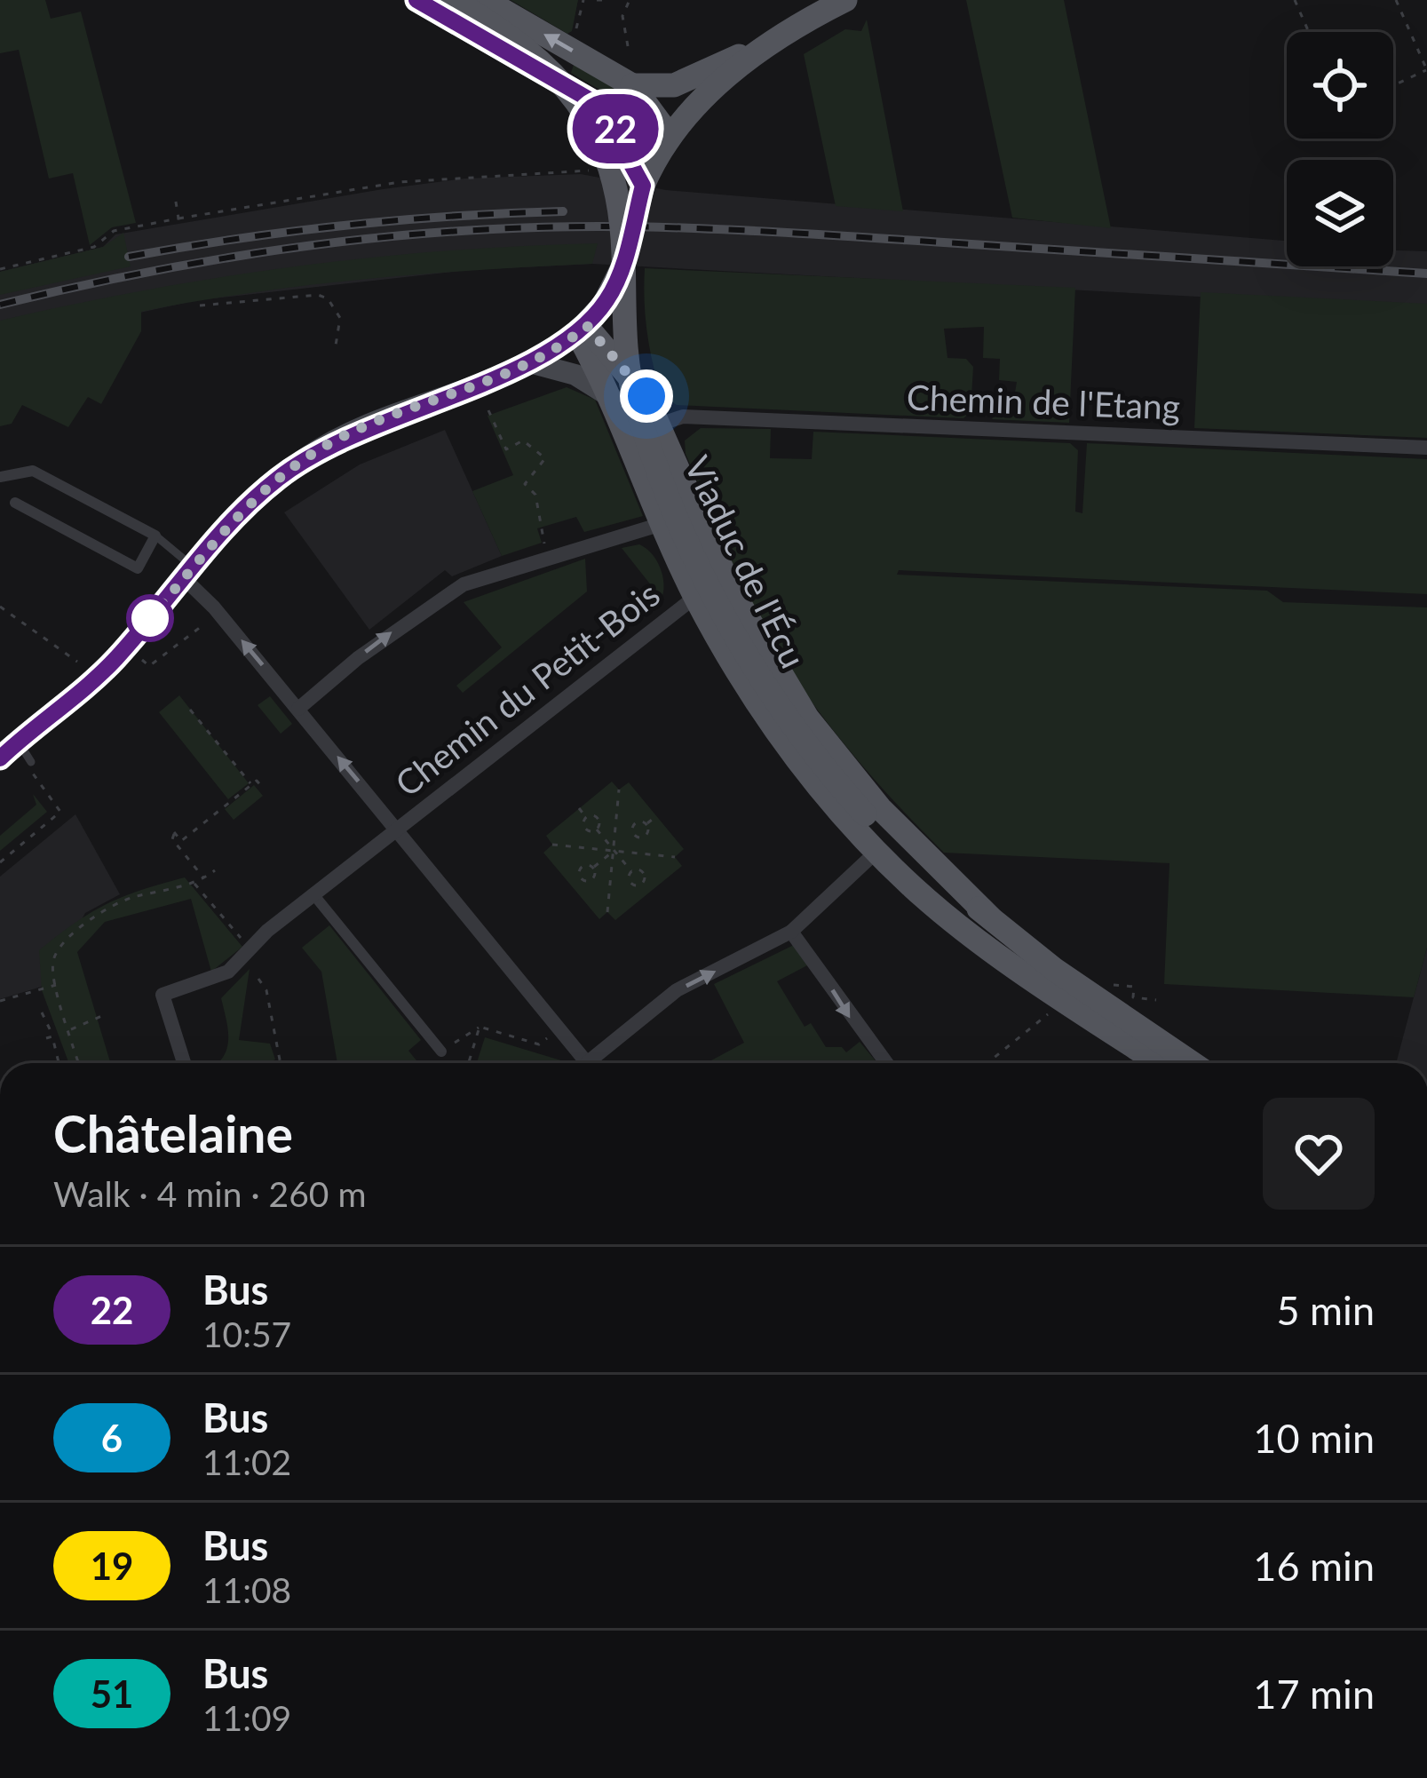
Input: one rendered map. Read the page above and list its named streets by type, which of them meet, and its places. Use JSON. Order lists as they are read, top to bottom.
{
  "streets": {
    "main road": ["Viaduc de l'Écu"],
    "street": ["Chemin de l'Etang", "Chemin du Petit-Bois"]
  },
  "lines": ["bus line 22"],
  "page": {
    "on_map": "22",
    "heading": ["Châtelaine", "Walk · 4 min · 260 m"],
    "list": [
      {
        "mark": "22",
        "name": "Bus",
        "note": "10:57",
        "value": "5 min"
      },
      {
        "mark": "6",
        "name": "Bus",
        "note": "11:02",
        "value": "10 min"
      },
      {
        "mark": "19",
        "name": "Bus",
        "note": "11:08",
        "value": "16 min"
      },
      {
        "mark": "51",
        "name": "Bus",
        "note": "11:09",
        "value": "17 min"
      }
    ]
  }
}
